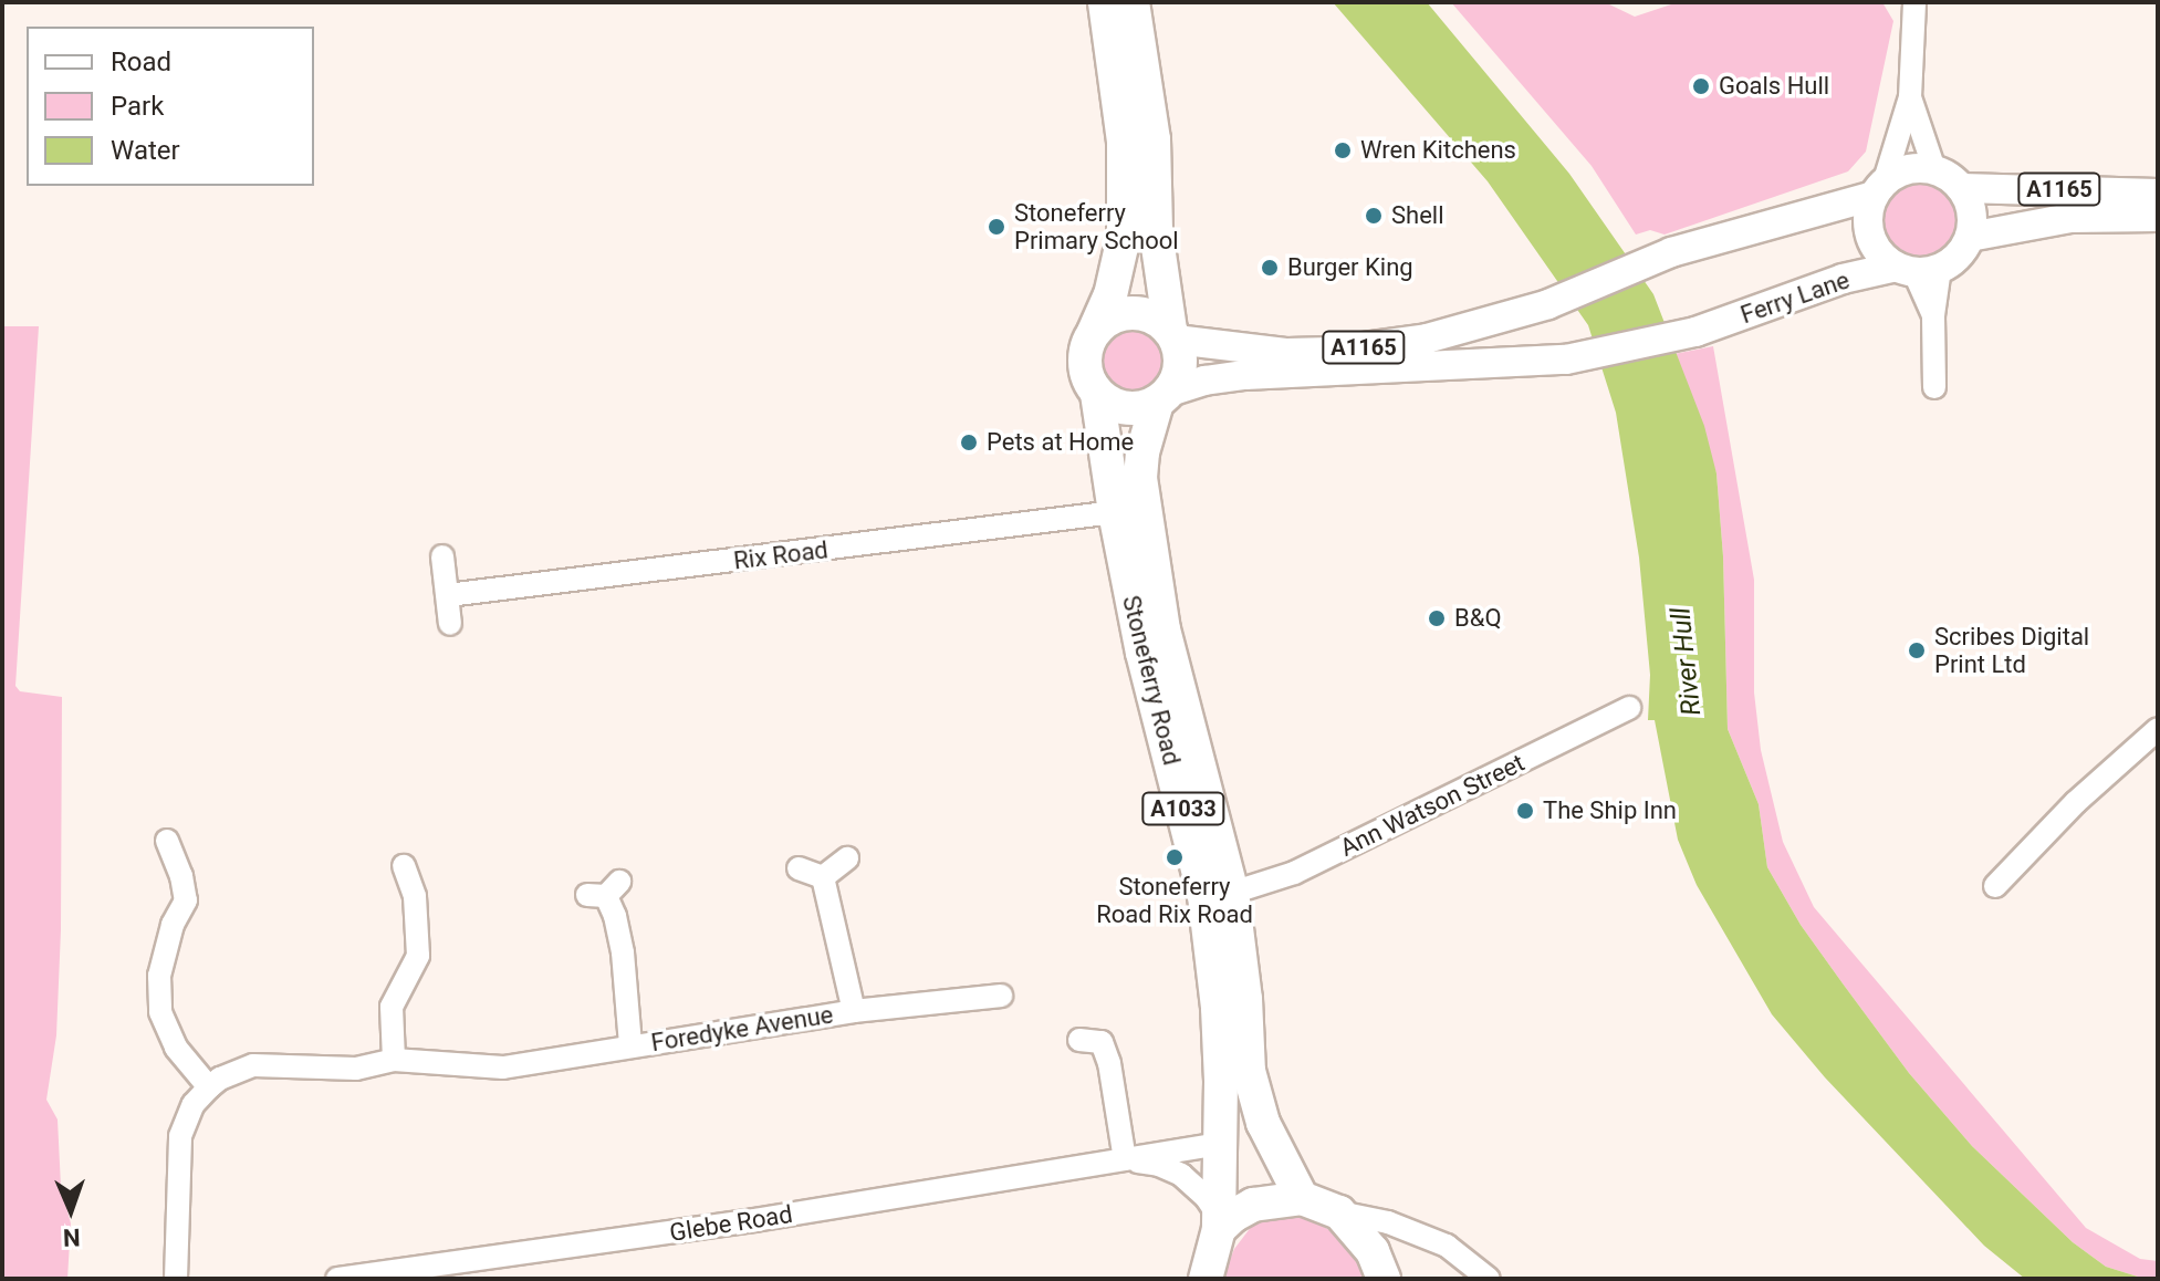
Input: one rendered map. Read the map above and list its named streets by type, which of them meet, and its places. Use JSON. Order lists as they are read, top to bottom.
{
  "streets": {
    "highway": ["Stoneferry Road", "A1033"],
    "main road": ["A1165", "Ferry Lane"],
    "street": [
      "Rix Road",
      "Ann Watson Street",
      "Foredyke Avenue",
      "Glebe Road"
    ]
  },
  "crossings": [
    ["A1165", "Ferry Lane"],
    ["A1165", "Stoneferry Road"],
    ["Ferry Lane", "Stoneferry Road"],
    ["Rix Road", "Stoneferry Road"],
    ["Stoneferry Road", "Ann Watson Street"],
    ["Stoneferry Road", "A1033"],
    ["Stoneferry Road", "Glebe Road"],
    ["A1033", "Glebe Road"]
  ],
  "water": ["River Hull"],
  "places": [
    "Goals Hull",
    "Wren Kitchens",
    "Shell",
    "Stoneferry Primary School",
    "Burger King",
    "Pets at Home",
    "B&Q",
    "Scribes Digital Print Ltd",
    "The Ship Inn",
    "Stoneferry Road Rix Road"
  ],
  "legend": ["Road", "Park", "Water"],
  "north": "bottom"
}
